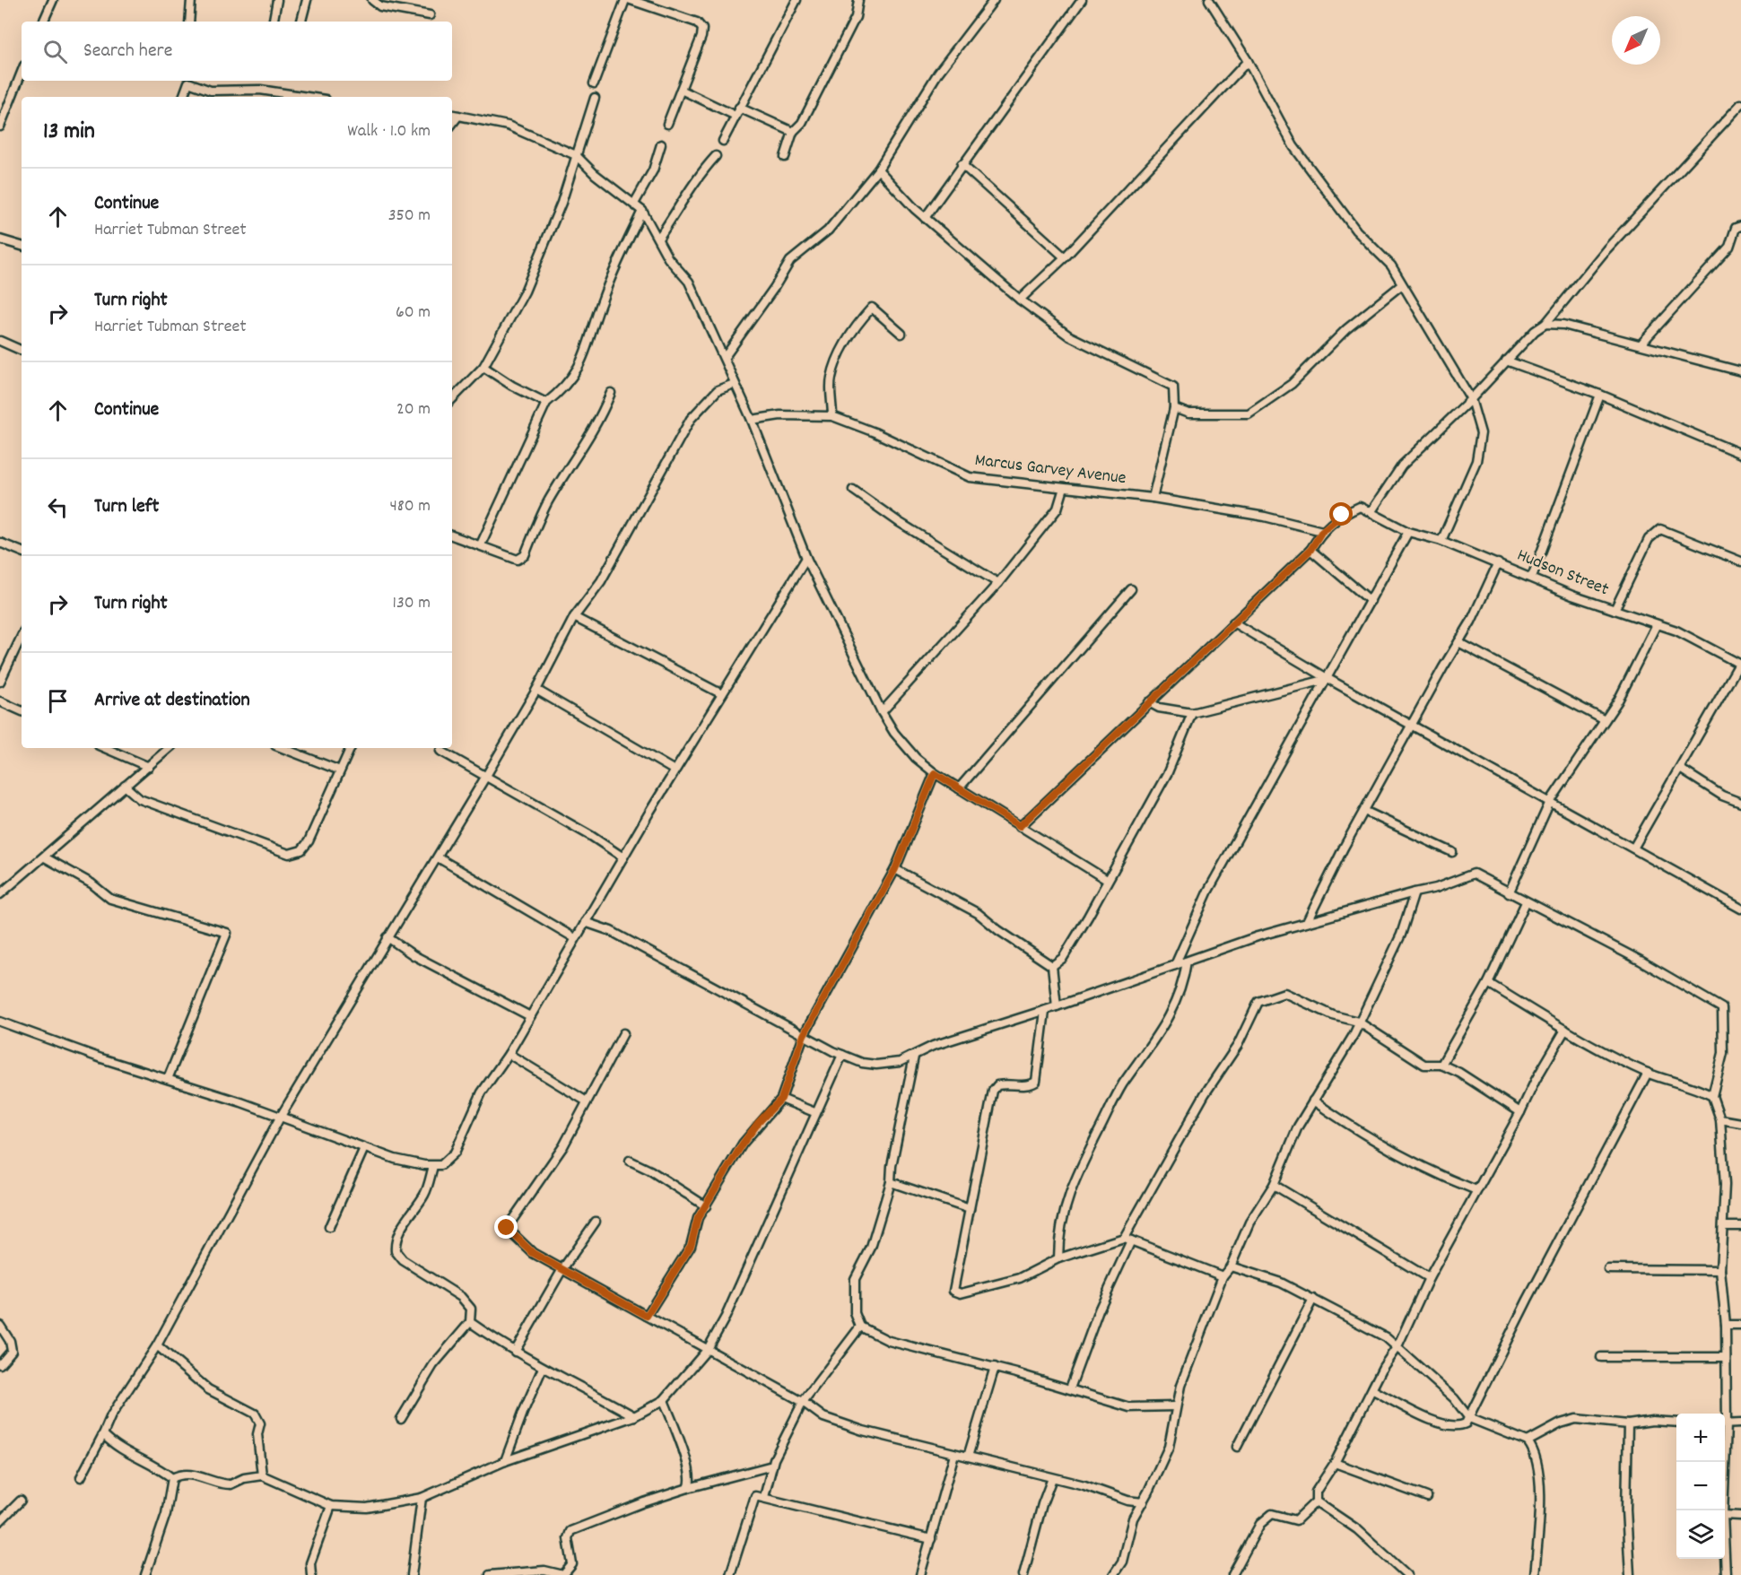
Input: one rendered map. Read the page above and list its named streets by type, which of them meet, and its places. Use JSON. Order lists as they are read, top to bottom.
{
  "streets": {
    "street": ["Marcus Garvey Avenue", "Hudson Street"]
  },
  "north": "bottom left",
  "page": {
    "search": "Search here",
    "heading": ["13 min", "Walk · 1.0 km"],
    "list": [
      ["Continue", "Harriet Tubman Street", "350 m"],
      ["Turn right", "Harriet Tubman Street", "60 m"],
      ["Continue", "20 m"],
      ["Turn left", "480 m"],
      ["Turn right", "130 m"],
      "Arrive at destination"
    ],
    "map_buttons": ["+", "−"]
  }
}
